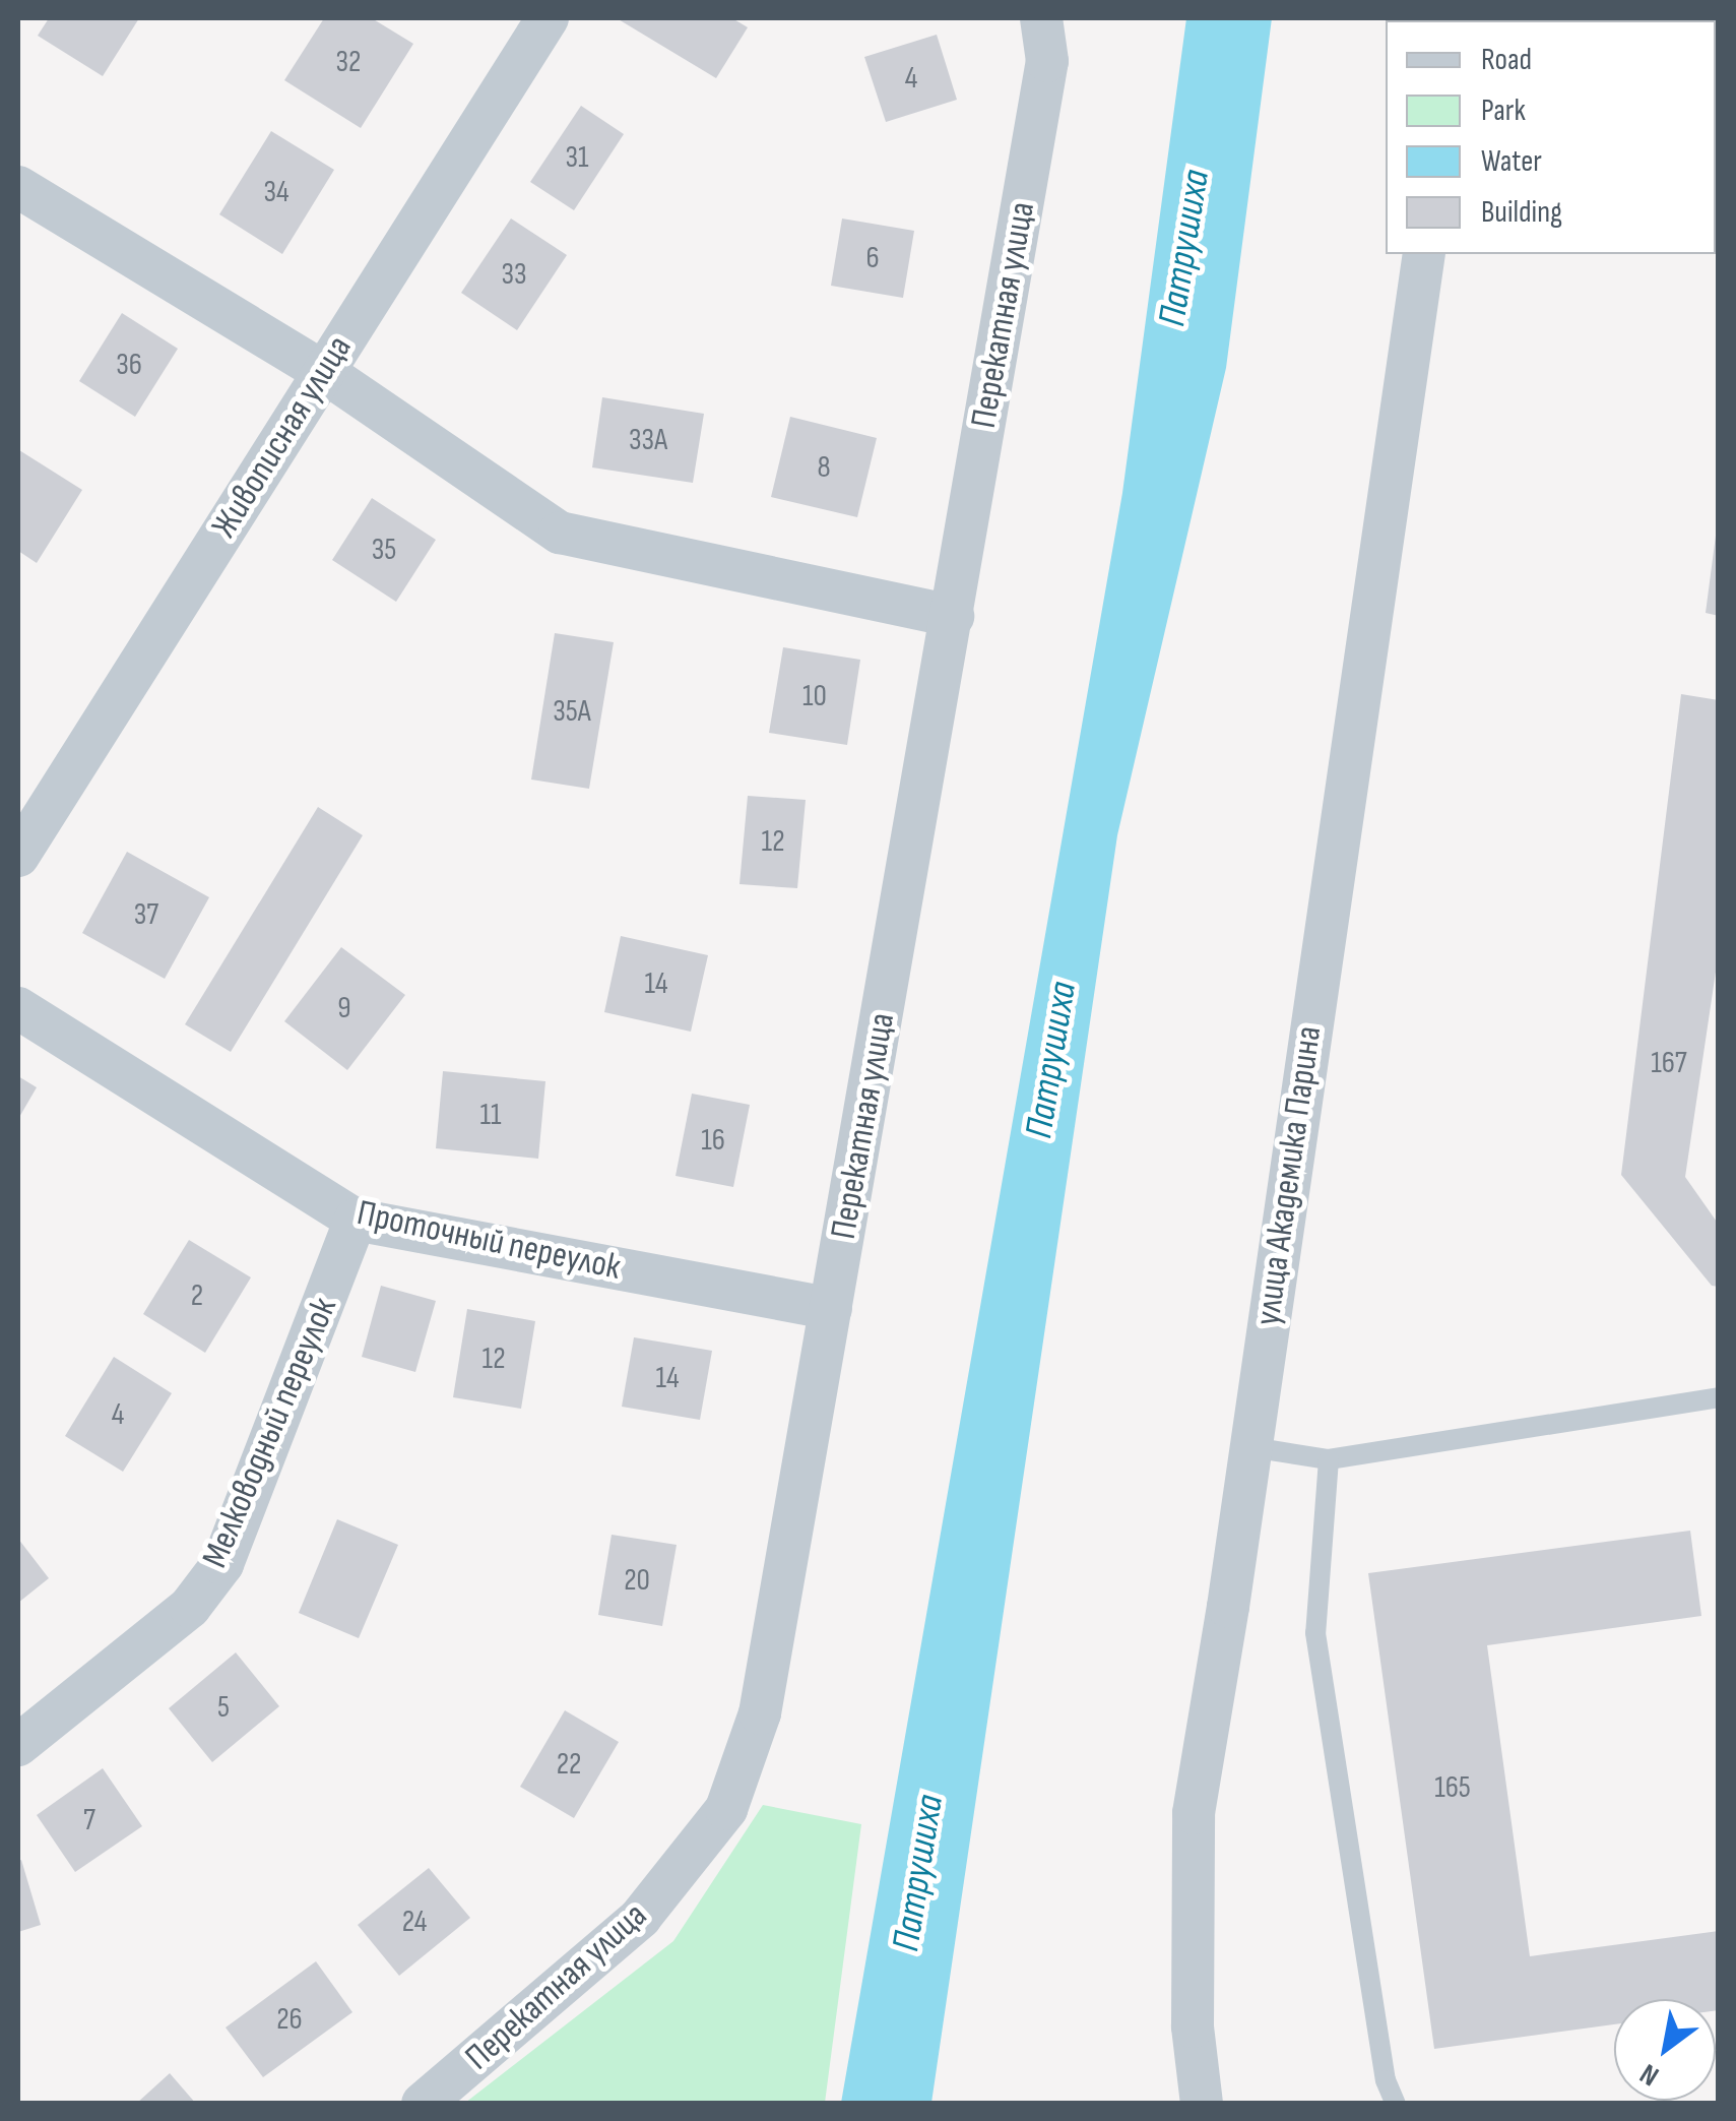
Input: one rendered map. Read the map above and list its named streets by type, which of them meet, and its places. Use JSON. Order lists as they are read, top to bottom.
{
  "streets": {
    "street": [
      "Перекатная улица",
      "Живописная улица",
      "улица Академика Парина",
      "Проточный переулок",
      "Мелководный переулок"
    ]
  },
  "crossings": [
    ["Перекатная улица", "Проточный переулок"],
    ["Проточный переулок", "Мелководный переулок"]
  ],
  "water": ["Патрушиха"],
  "house_numbers": [
    "32",
    "4",
    "31",
    "34",
    "6",
    "33",
    "36",
    "33А",
    "8",
    "35",
    "10",
    "35А",
    "12",
    "37",
    "14",
    "9",
    "167",
    "11",
    "16",
    "2",
    "12",
    "14",
    "4",
    "20",
    "5",
    "22",
    "165",
    "7",
    "24",
    "26"
  ],
  "legend": [
    "Road",
    "Park",
    "Water",
    "Building"
  ],
  "north": "bottom left"
}
